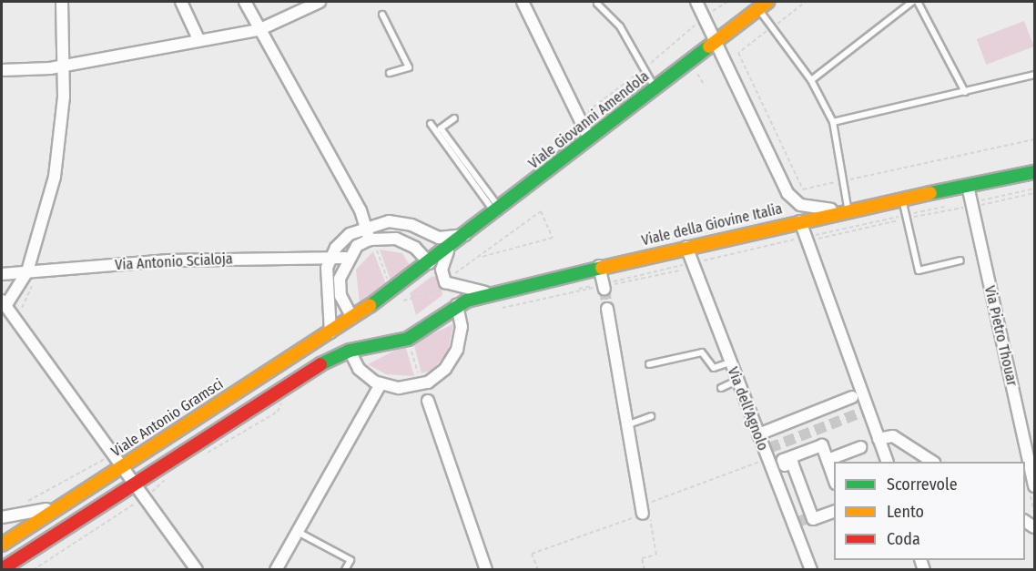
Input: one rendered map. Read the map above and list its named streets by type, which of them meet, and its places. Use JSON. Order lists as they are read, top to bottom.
{
  "streets": {
    "main road": ["Viale Giovanni Amendola", "Viale della Giovine Italia", "Viale Antonio Gramsci"],
    "street": ["Via Antonio Scialoja", "Via Pietro Thouar", "Via dell'Agnolo"]
  },
  "crossings": [
    ["Viale Giovanni Amendola", "Viale Antonio Gramsci"],
    ["Viale della Giovine Italia", "Via Pietro Thouar"],
    ["Viale della Giovine Italia", "Via dell'Agnolo"]
  ],
  "legend": ["Scorrevole", "Lento", "Coda"]
}
